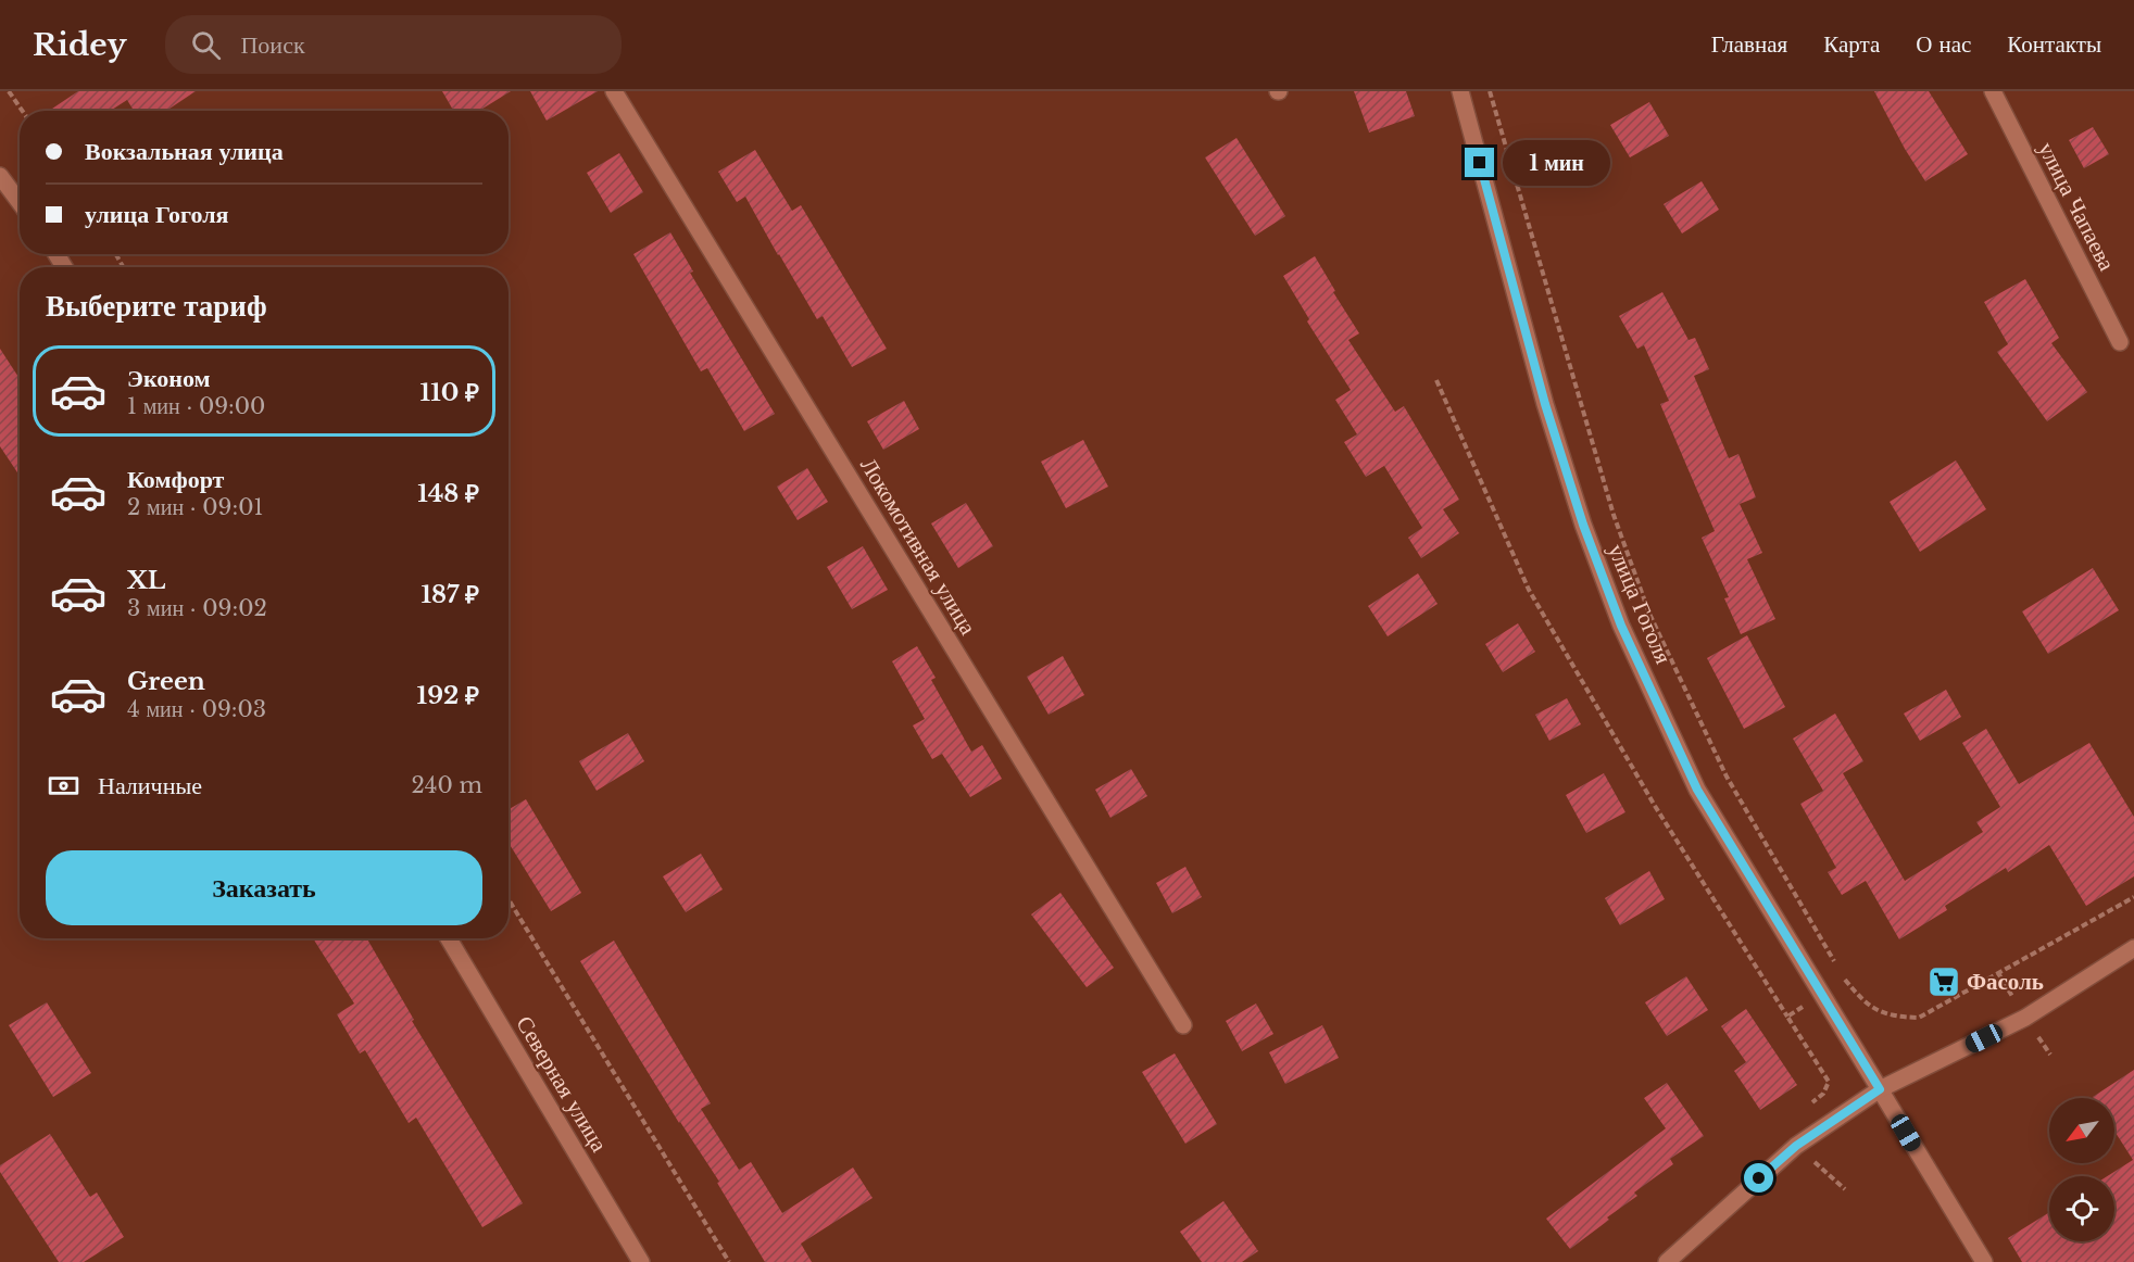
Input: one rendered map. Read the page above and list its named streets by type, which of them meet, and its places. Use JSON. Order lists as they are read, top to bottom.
{
  "streets": {
    "street": [
      "улица Чапаева",
      "Локомотивная улица",
      "улица Гоголя",
      "Северная улица"
    ]
  },
  "places": {
    "supermarket": ["Фасоль"]
  },
  "north": "bottom left",
  "page": {
    "header": "Ridey",
    "search": "Поиск",
    "nav": [
      "Главная",
      "Карта",
      "О нас",
      "Контакты"
    ],
    "banner": ["Вокзальная улица", "улица Гоголя"],
    "bubble": "1 мин",
    "heading": "Выберите тариф",
    "list": [
      {
        "name": "Эконом",
        "note": "1 мин · 09:00",
        "value": "110 ₽"
      },
      {
        "name": "Комфорт",
        "note": "2 мин · 09:01",
        "value": "148 ₽"
      },
      {
        "name": "XL",
        "note": "3 мин · 09:02",
        "value": "187 ₽"
      },
      {
        "name": "Green",
        "note": "4 мин · 09:03",
        "value": "192 ₽"
      }
    ],
    "pay": ["Наличные", "240 m"],
    "buttons": "Заказать"
  }
}
